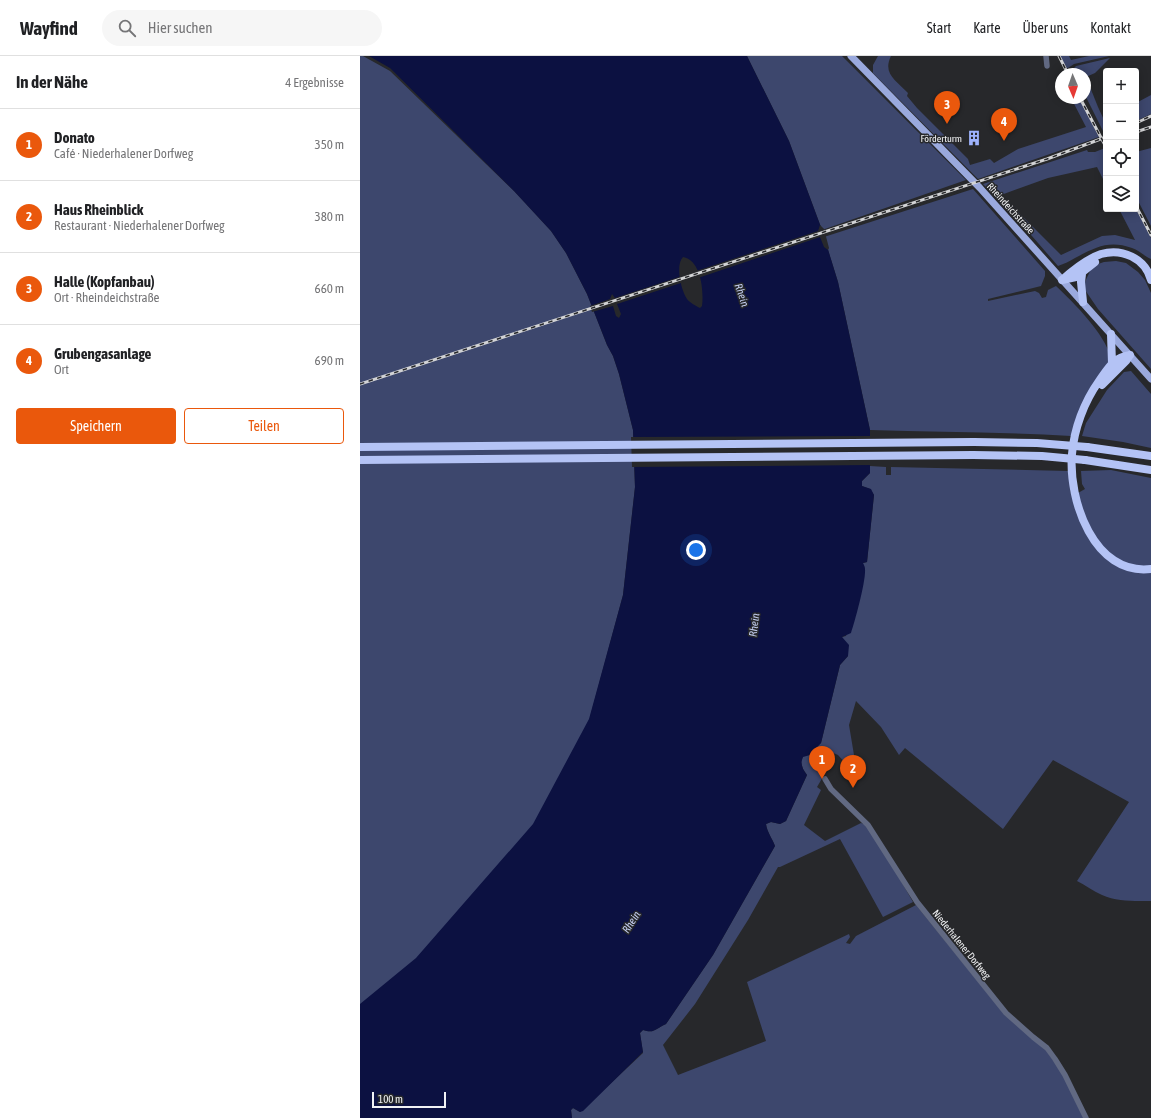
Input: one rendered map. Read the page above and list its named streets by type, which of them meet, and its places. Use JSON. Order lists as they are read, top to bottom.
{
  "streets": {
    "main road": ["Rheindeichstraße"],
    "street": ["Niederhalener Dorfweg"]
  },
  "water": ["Rhein"],
  "places": {
    "building": ["Förderturm"]
  },
  "scale_bar": "100 m",
  "north": "bottom",
  "page": {
    "header": "Wayfind",
    "search": "Hier suchen",
    "nav": [
      "Start",
      "Karte",
      "Über uns",
      "Kontakt"
    ],
    "heading": ["In der Nähe", "4 Ergebnisse"],
    "map_buttons": ["+", "−"],
    "pins": [
      "3",
      "4",
      "1",
      "2"
    ],
    "list": [
      {
        "mark": "1",
        "name": "Donato",
        "note": "Café · Niederhalener Dorfweg",
        "value": "350 m"
      },
      {
        "mark": "2",
        "name": "Haus Rheinblick",
        "note": "Restaurant · Niederhalener Dorfweg",
        "value": "380 m"
      },
      {
        "mark": "3",
        "name": "Halle (Kopfanbau)",
        "note": "Ort · Rheindeichstraße",
        "value": "660 m"
      },
      {
        "mark": "4",
        "name": "Grubengasanlage",
        "note": "Ort",
        "value": "690 m"
      }
    ],
    "buttons": ["Speichern", "Teilen"],
    "scale": "100 m"
  }
}
